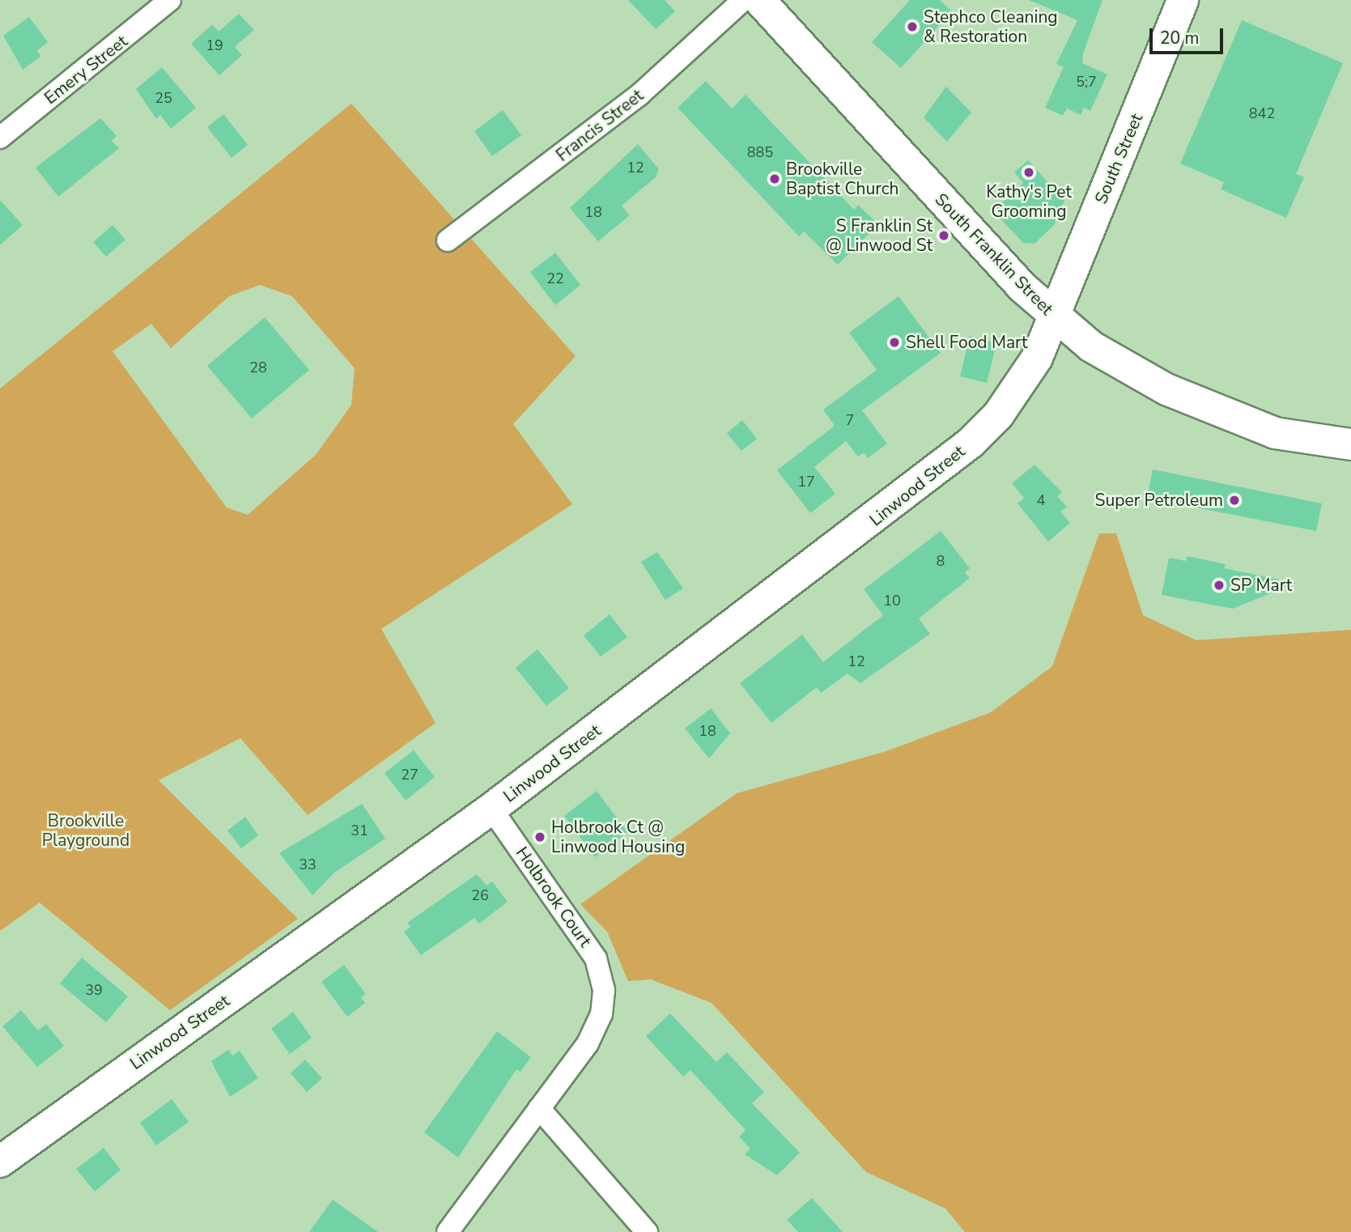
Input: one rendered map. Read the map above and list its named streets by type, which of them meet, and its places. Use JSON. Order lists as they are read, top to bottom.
{
  "streets": {
    "main road": ["South Street", "South Franklin Street", "Linwood Street"],
    "street": ["Emery Street", "Francis Street", "Holbrook Court"]
  },
  "crossings": [
    ["South Street", "South Franklin Street"],
    ["South Street", "Linwood Street"],
    ["South Franklin Street", "Linwood Street"],
    ["Linwood Street", "Holbrook Court"]
  ],
  "parks": ["Brookville Playground"],
  "places": [
    "Stephco Cleaning & Restoration",
    "Kathy's Pet Grooming",
    "Brookville Baptist Church",
    "S Franklin St @ Linwood St",
    "Shell Food Mart",
    "Super Petroleum",
    "SP Mart",
    "Holbrook Ct @ Linwood Housing"
  ],
  "house_numbers": [
    "19",
    "5;7",
    "25",
    "842",
    "885",
    "12",
    "18",
    "22",
    "28",
    "7",
    "17",
    "4",
    "8",
    "10",
    "12",
    "18",
    "27",
    "31",
    "33",
    "26",
    "39"
  ],
  "scale_bar": "20 m"
}
